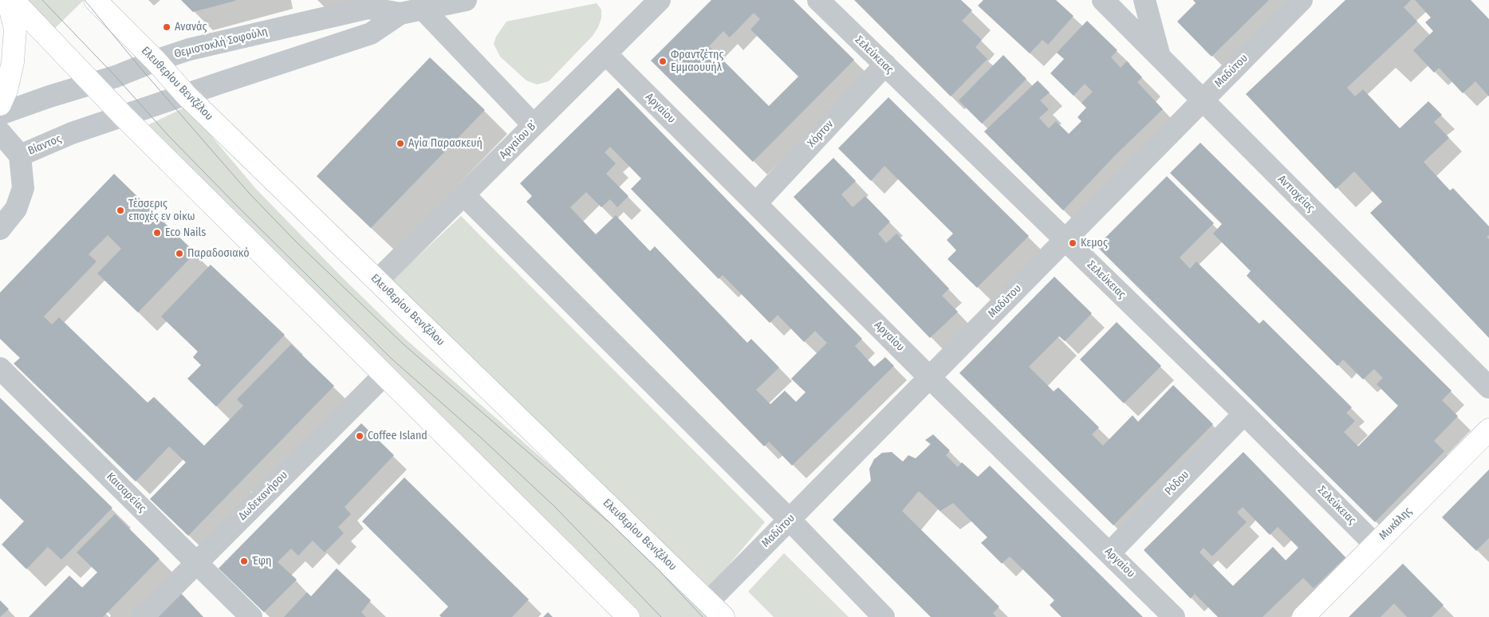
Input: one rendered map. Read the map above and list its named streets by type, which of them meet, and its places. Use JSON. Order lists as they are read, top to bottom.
{
  "streets": {
    "main road": ["Ελευθερίου Βενιζέλου", "Μυκάλης"],
    "street": [
      "Θεμιστοκλή Σοφούλη",
      "Σελεύκειας",
      "Μαδύτου",
      "Αργαίου",
      "Χόρτον",
      "Αργαίου Β᾽",
      "Βίαντος",
      "Αντιοχείας",
      "Ρόδου",
      "Καισαρείας",
      "Δωδεκανήσου"
    ]
  },
  "crossings": [
    ["Θεμιστοκλή Σοφούλη", "Ελευθερίου Βενιζέλου"],
    ["Θεμιστοκλή Σοφούλη", "Βίαντος"],
    ["Σελεύκειας", "Μαδύτου"],
    ["Σελεύκειας", "Χόρτον"],
    ["Σελεύκειας", "Ρόδου"],
    ["Σελεύκειας", "Μυκάλης"],
    ["Μαδύτου", "Ελευθερίου Βενιζέλου"],
    ["Μαδύτου", "Αργαίου"],
    ["Μαδύτου", "Αντιοχείας"],
    ["Ελευθερίου Βενιζέλου", "Αργαίου Β᾽"],
    ["Αργαίου", "Χόρτον"],
    ["Αργαίου", "Αργαίου Β᾽"],
    ["Αργαίου", "Ρόδου"],
    ["Καισαρείας", "Δωδεκανήσου"]
  ],
  "places": [
    "Ανανάς",
    "Φραντζέτης Εμμαουυήλ",
    "Αγία Παρασκευή",
    "Τέσσερις εποχές εν οίκω",
    "Eco Nails",
    "Κεμος",
    "Παραδοσιακό",
    "Coffee Island",
    "Έφη"
  ]
}
